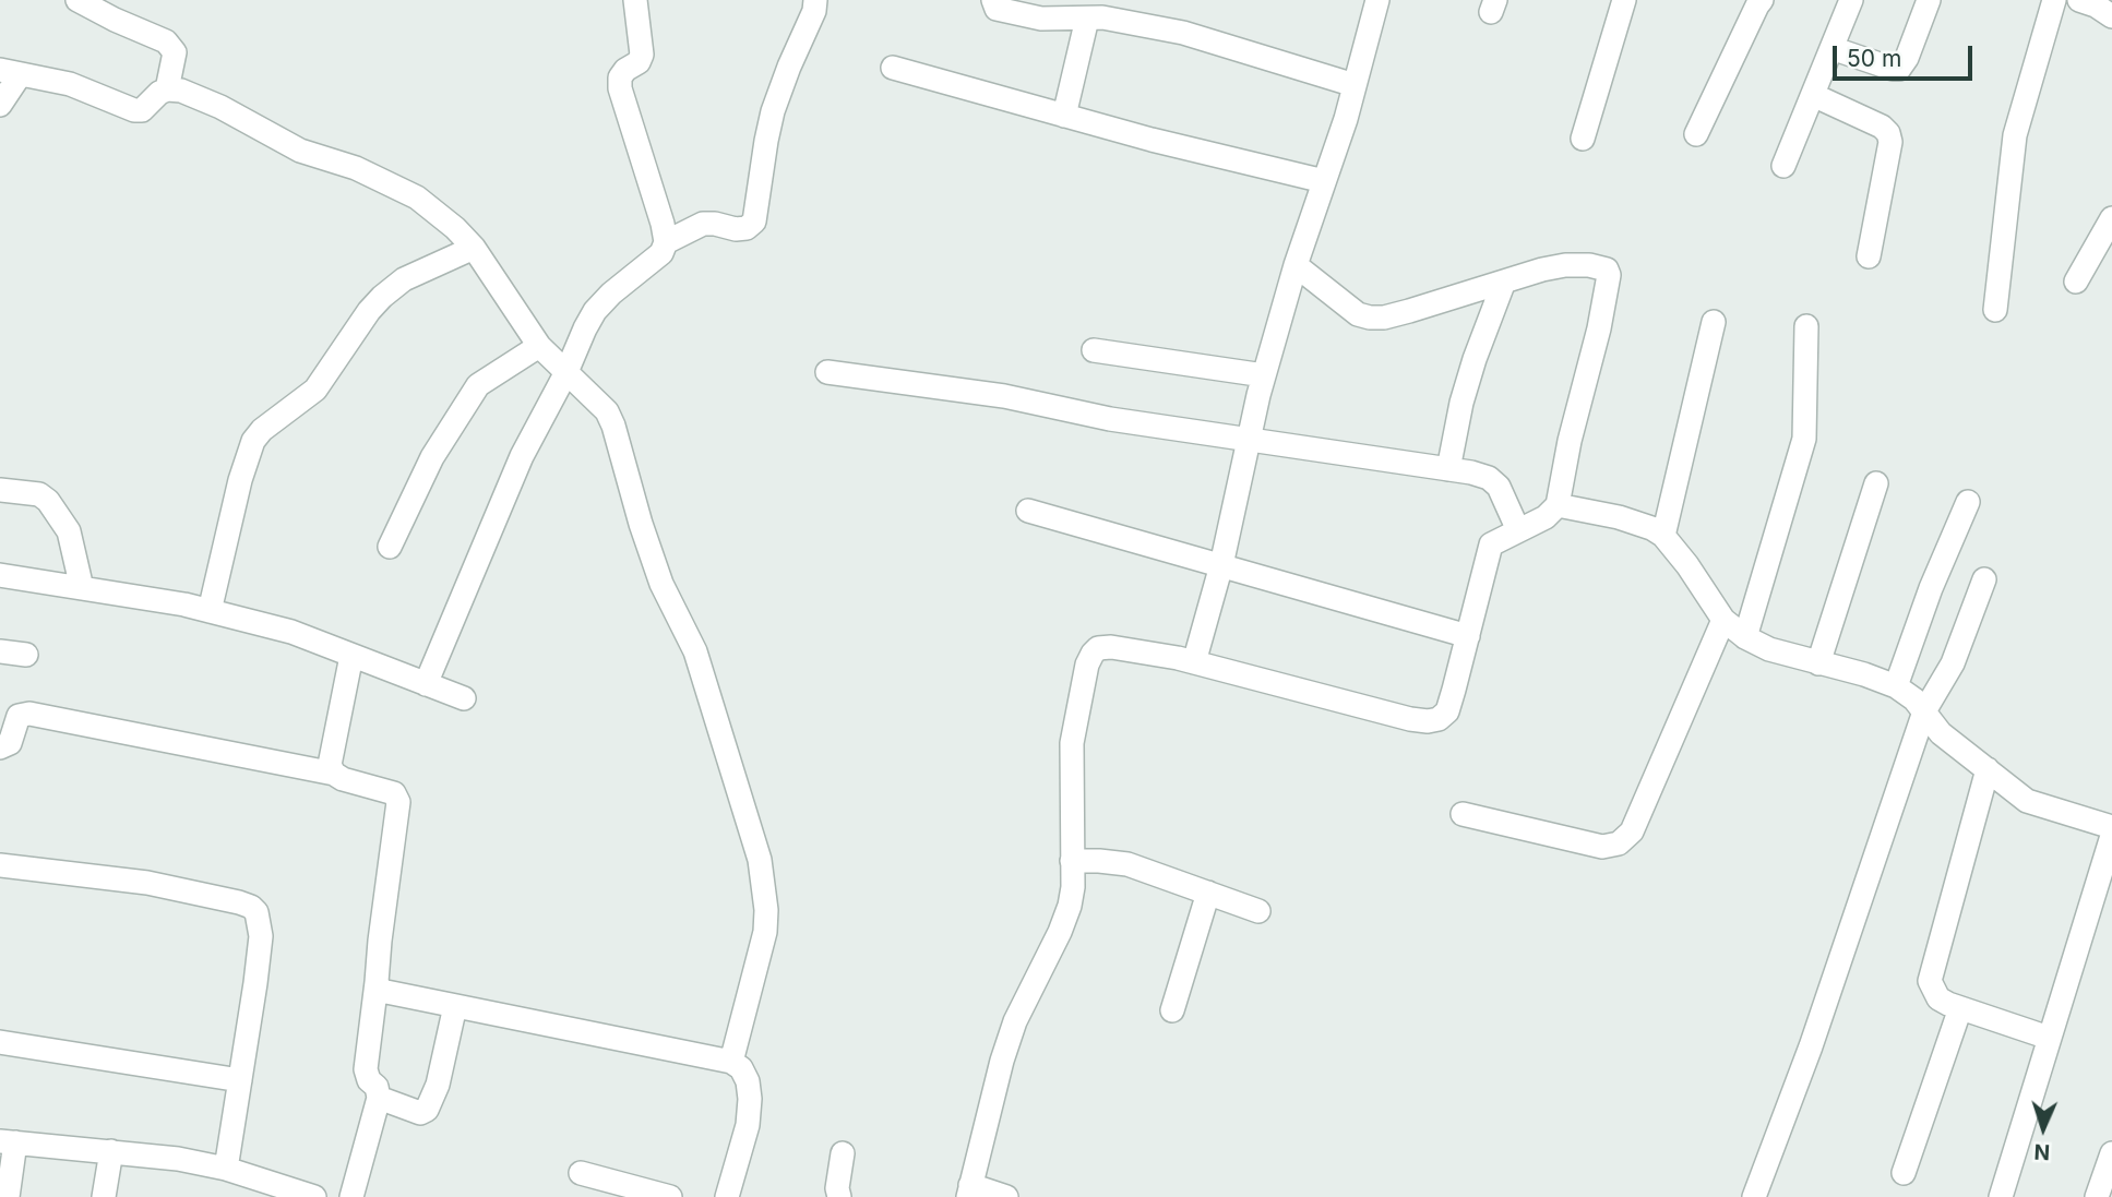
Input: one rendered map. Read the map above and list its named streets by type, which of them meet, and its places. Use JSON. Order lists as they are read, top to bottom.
{
  "scale_bar": "50 m",
  "north": "bottom"
}
